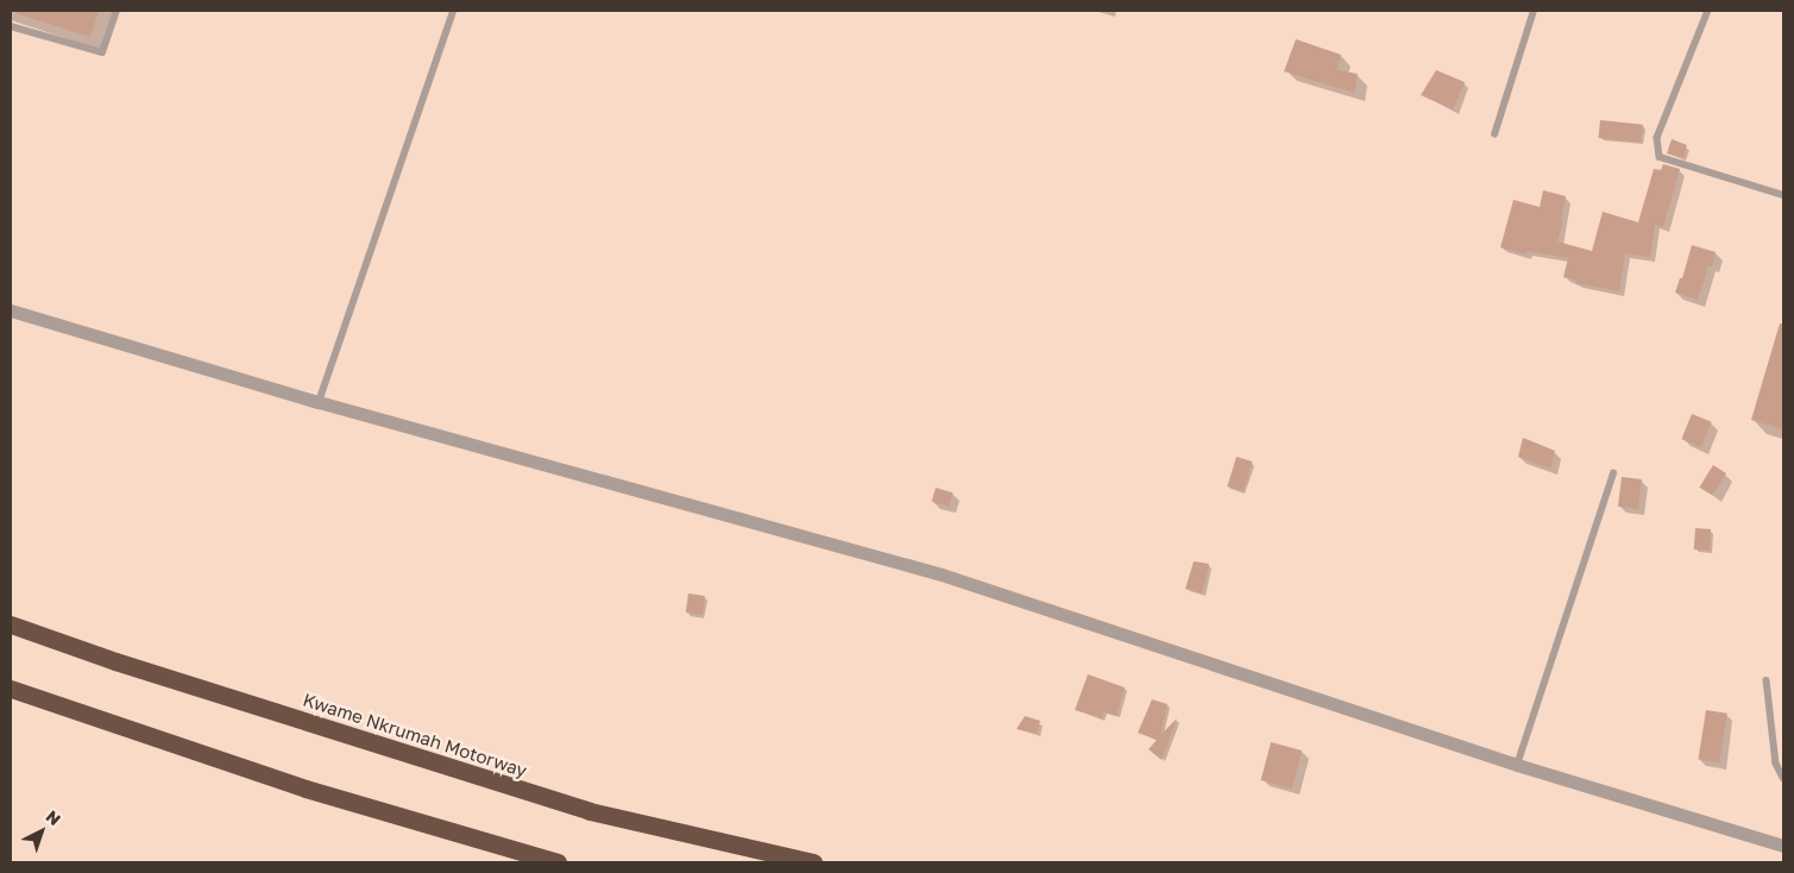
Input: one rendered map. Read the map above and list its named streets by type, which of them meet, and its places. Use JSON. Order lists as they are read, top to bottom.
{
  "streets": {
    "highway": ["Kwame Nkrumah Motorway"]
  },
  "north": "top right"
}
